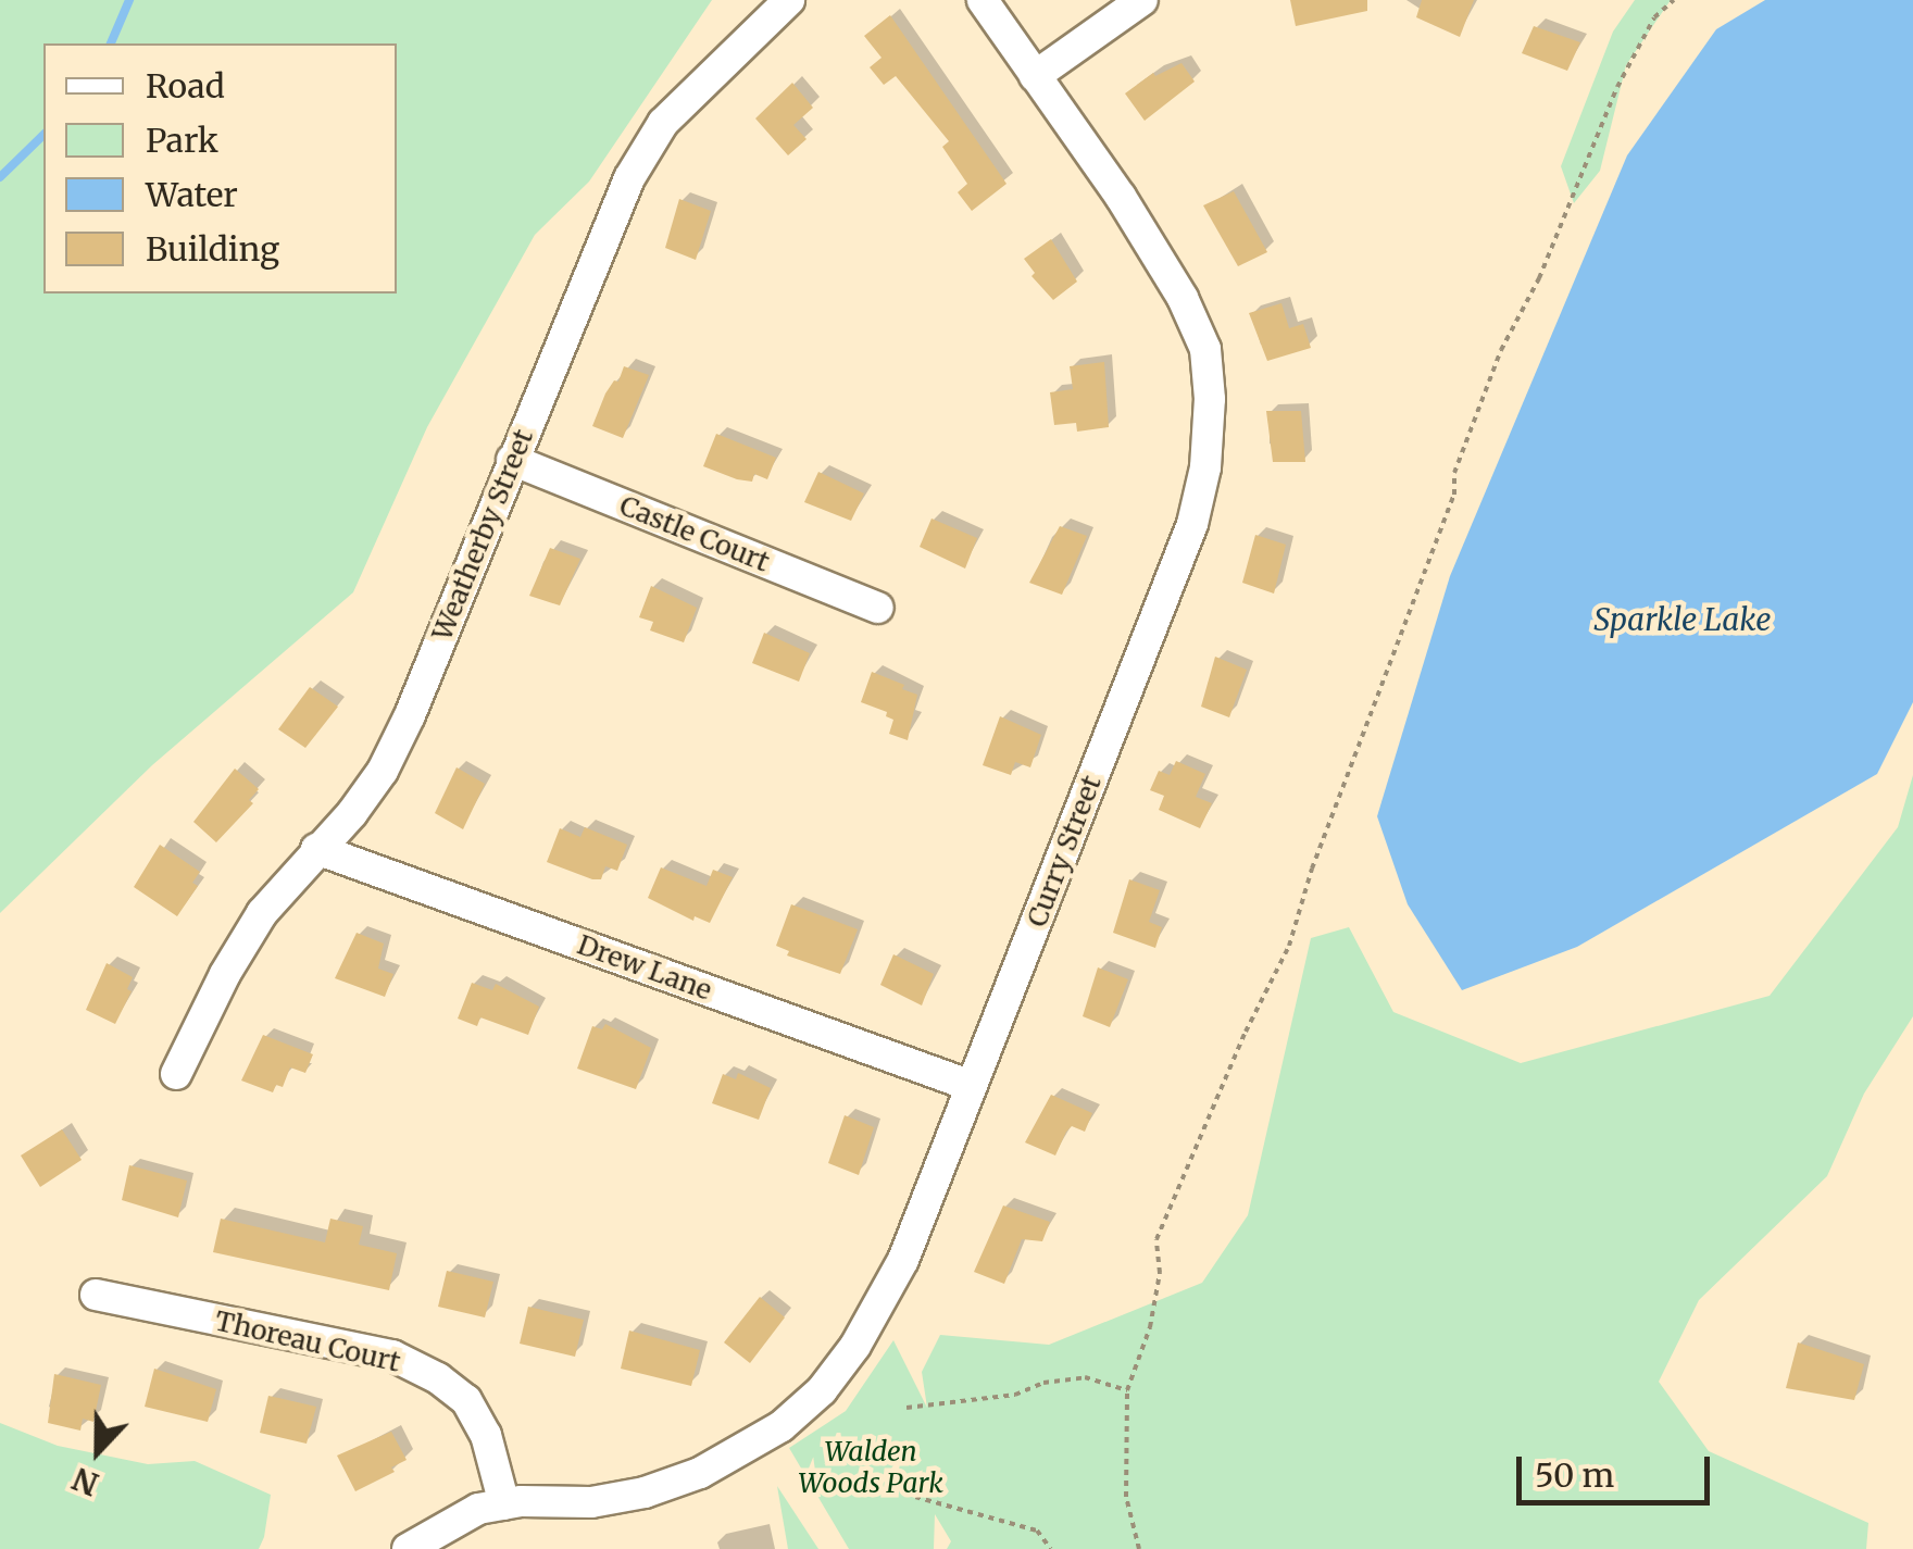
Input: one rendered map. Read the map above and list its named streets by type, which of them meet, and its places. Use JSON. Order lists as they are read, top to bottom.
{
  "streets": {
    "street": [
      "Castle Court",
      "Weatherby Street",
      "Curry Street",
      "Drew Lane",
      "Thoreau Court"
    ]
  },
  "crossings": [
    ["Castle Court", "Weatherby Street"],
    ["Weatherby Street", "Drew Lane"],
    ["Curry Street", "Drew Lane"],
    ["Curry Street", "Thoreau Court"]
  ],
  "water": ["Sparkle Lake"],
  "parks": ["Walden Woods Park"],
  "legend": [
    "Road",
    "Park",
    "Water",
    "Building"
  ],
  "scale_bar": "50 m",
  "north": "bottom"
}
